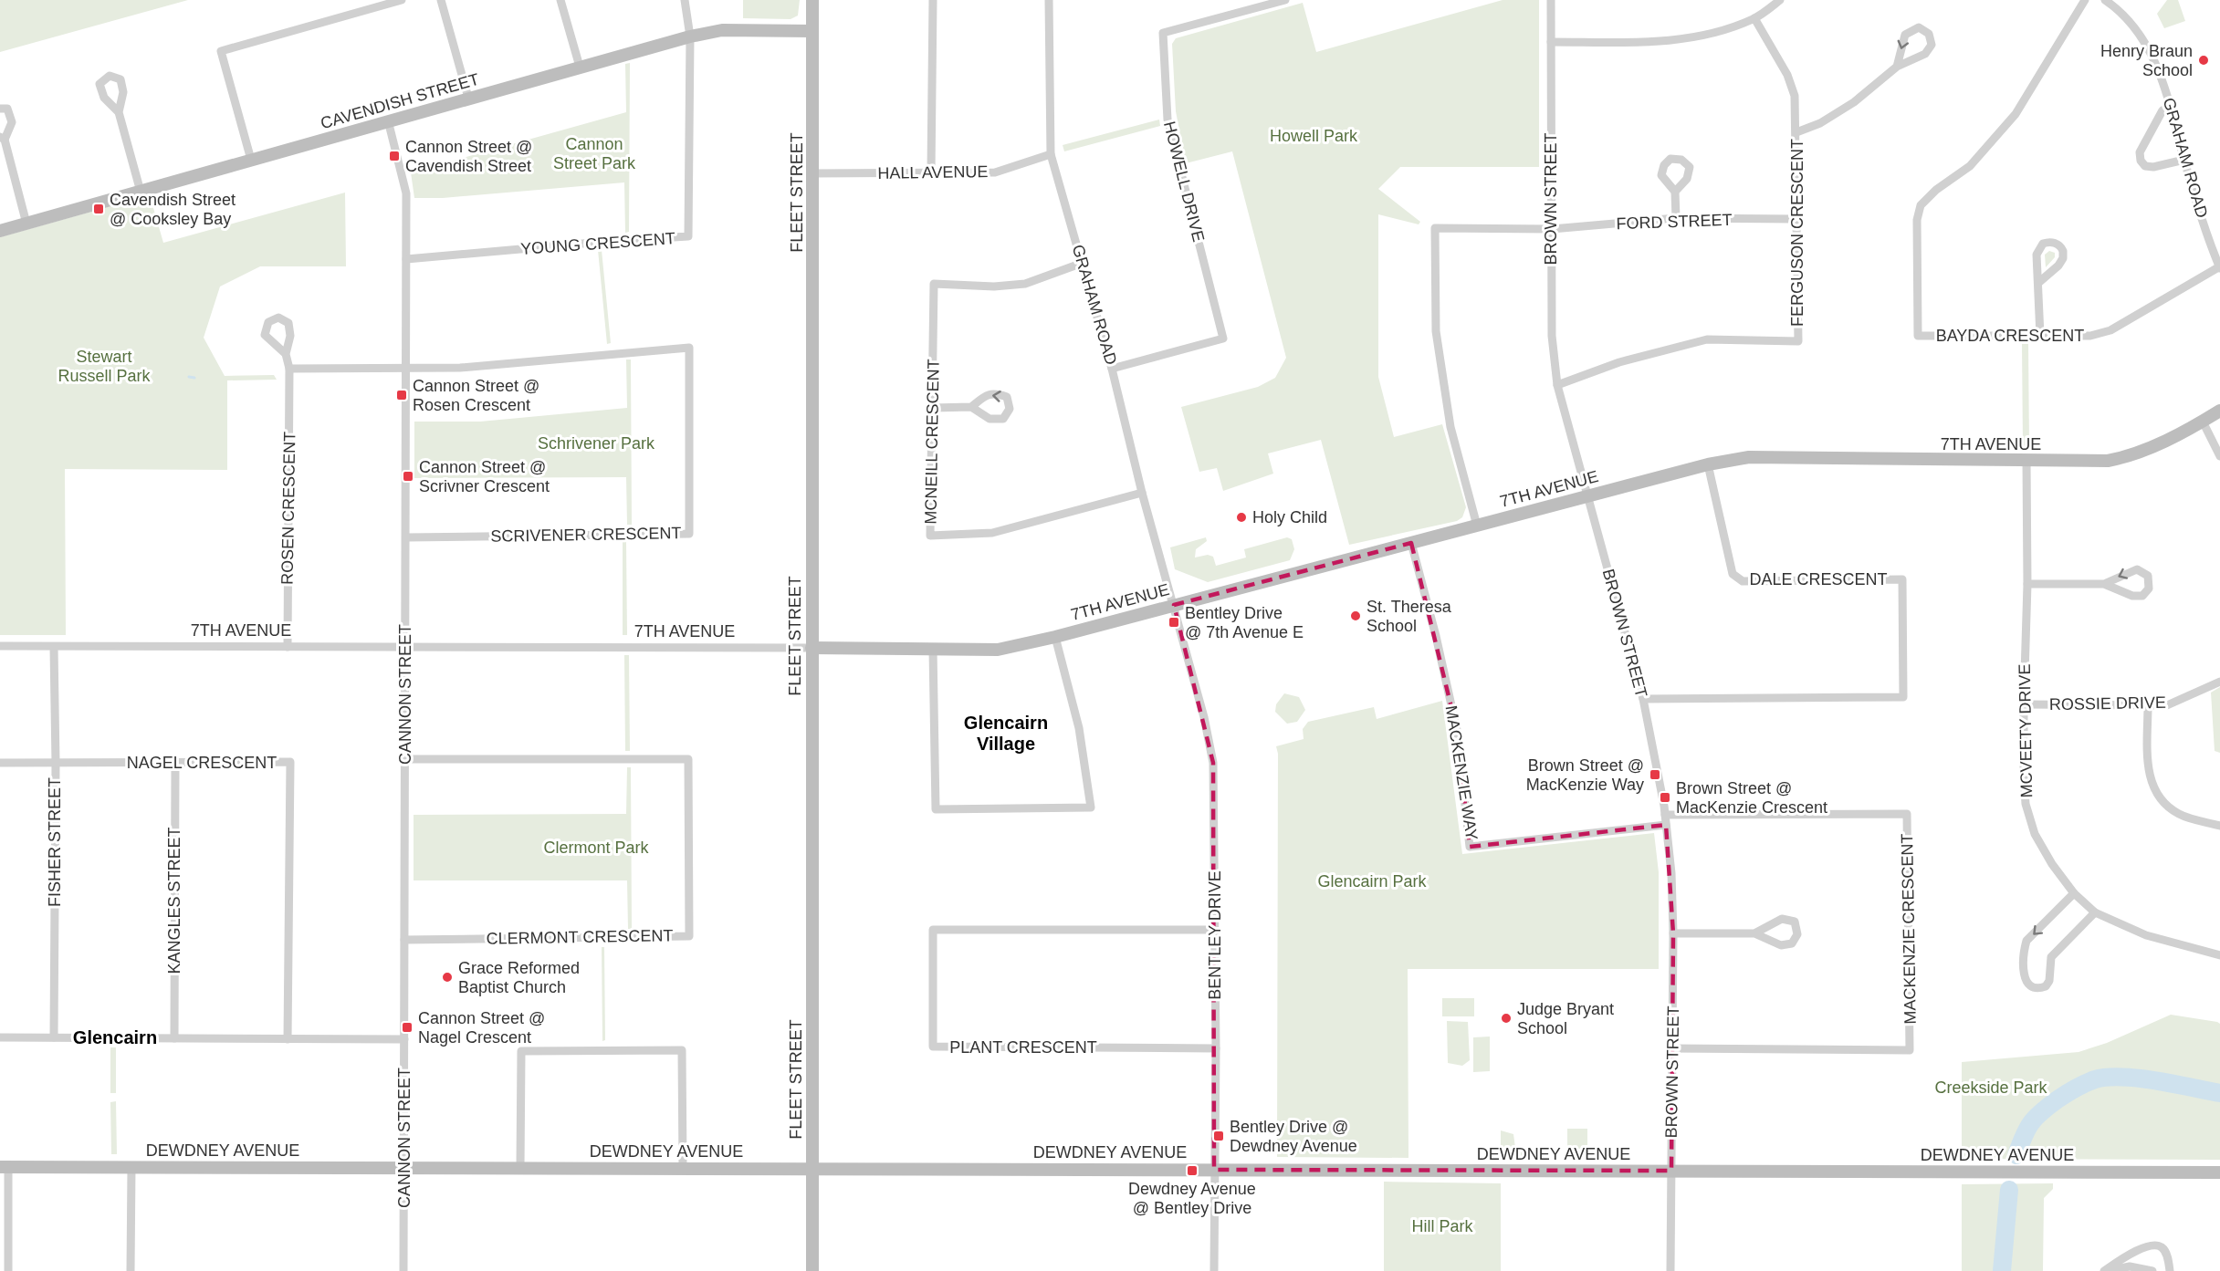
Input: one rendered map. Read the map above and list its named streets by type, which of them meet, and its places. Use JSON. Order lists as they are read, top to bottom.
{
  "streets": {
    "street": [
      "CAVENDISH STREET",
      "GRAHAM ROAD",
      "HALL AVENUE",
      "HOWELL DRIVE",
      "FLEET STREET",
      "BROWN STREET",
      "FORD STREET",
      "FERGUSON CRESCENT",
      "YOUNG CRESCENT",
      "BAYDA CRESCENT",
      "MCNEILL CRESCENT",
      "7TH AVENUE",
      "ROSEN CRESCENT",
      "SCRIVENER CRESCENT",
      "DALE CRESCENT",
      "CANNON STREET",
      "ROSSIE DRIVE",
      "MCVEETY DRIVE",
      "NAGEL CRESCENT",
      "MACKENZIE WAY",
      "FISHER STREET",
      "KANGLES STREET",
      "MACKENZIE CRESCENT",
      "BENTLEY DRIVE",
      "CLERMONT CRESCENT",
      "PLANT CRESCENT",
      "DEWDNEY AVENUE"
    ]
  },
  "crossings": [
    ["CAVENDISH STREET", "FLEET STREET"],
    ["CAVENDISH STREET", "YOUNG CRESCENT"],
    ["CAVENDISH STREET", "CANNON STREET"],
    ["GRAHAM ROAD", "HALL AVENUE"],
    ["GRAHAM ROAD", "HOWELL DRIVE"],
    ["GRAHAM ROAD", "BAYDA CRESCENT"],
    ["GRAHAM ROAD", "MCNEILL CRESCENT"],
    ["GRAHAM ROAD", "7TH AVENUE"],
    ["GRAHAM ROAD", "BENTLEY DRIVE"],
    ["HALL AVENUE", "FLEET STREET"],
    ["FLEET STREET", "7TH AVENUE"],
    ["FLEET STREET", "DEWDNEY AVENUE"],
    ["BROWN STREET", "FORD STREET"],
    ["BROWN STREET", "FERGUSON CRESCENT"],
    ["BROWN STREET", "7TH AVENUE"],
    ["BROWN STREET", "DALE CRESCENT"],
    ["BROWN STREET", "MACKENZIE WAY"],
    ["BROWN STREET", "MACKENZIE CRESCENT"],
    ["BROWN STREET", "DEWDNEY AVENUE"],
    ["FORD STREET", "FERGUSON CRESCENT"],
    ["FORD STREET", "7TH AVENUE"],
    ["YOUNG CRESCENT", "CANNON STREET"],
    ["7TH AVENUE", "ROSEN CRESCENT"],
    ["7TH AVENUE", "DALE CRESCENT"],
    ["7TH AVENUE", "CANNON STREET"],
    ["7TH AVENUE", "MCVEETY DRIVE"],
    ["7TH AVENUE", "MACKENZIE WAY"],
    ["7TH AVENUE", "FISHER STREET"],
    ["7TH AVENUE", "BENTLEY DRIVE"],
    ["SCRIVENER CRESCENT", "CANNON STREET"],
    ["CANNON STREET", "CLERMONT CRESCENT"],
    ["CANNON STREET", "DEWDNEY AVENUE"],
    ["ROSSIE DRIVE", "MCVEETY DRIVE"],
    ["NAGEL CRESCENT", "FISHER STREET"],
    ["NAGEL CRESCENT", "KANGLES STREET"],
    ["BENTLEY DRIVE", "PLANT CRESCENT"],
    ["BENTLEY DRIVE", "DEWDNEY AVENUE"]
  ],
  "districts": ["Glencairn Village", "Glencairn"],
  "parks": [
    "Howell Park",
    "Cannon Street Park",
    "Stewart Russell Park",
    "Schrivener Park",
    "Clermont Park",
    "Glencairn Park",
    "Creekside Park",
    "Hill Park"
  ],
  "places": {
    "other": [
      "Henry Braun School",
      "Holy Child",
      "St. Theresa School",
      "Grace Reformed Baptist Church",
      "Judge Bryant School"
    ],
    "transit": [
      "Cannon Street @ Cavendish Street",
      "Cavendish Street @ Cooksley Bay",
      "Cannon Street @ Rosen Crescent",
      "Cannon Street @ Scrivner Crescent",
      "Bentley Drive @ 7th Avenue E",
      "Brown Street @ MacKenzie Way",
      "Brown Street @ MacKenzie Crescent",
      "Cannon Street @ Nagel Crescent",
      "Bentley Drive @ Dewdney Avenue",
      "Dewdney Avenue @ Bentley Drive"
    ]
  }
}
